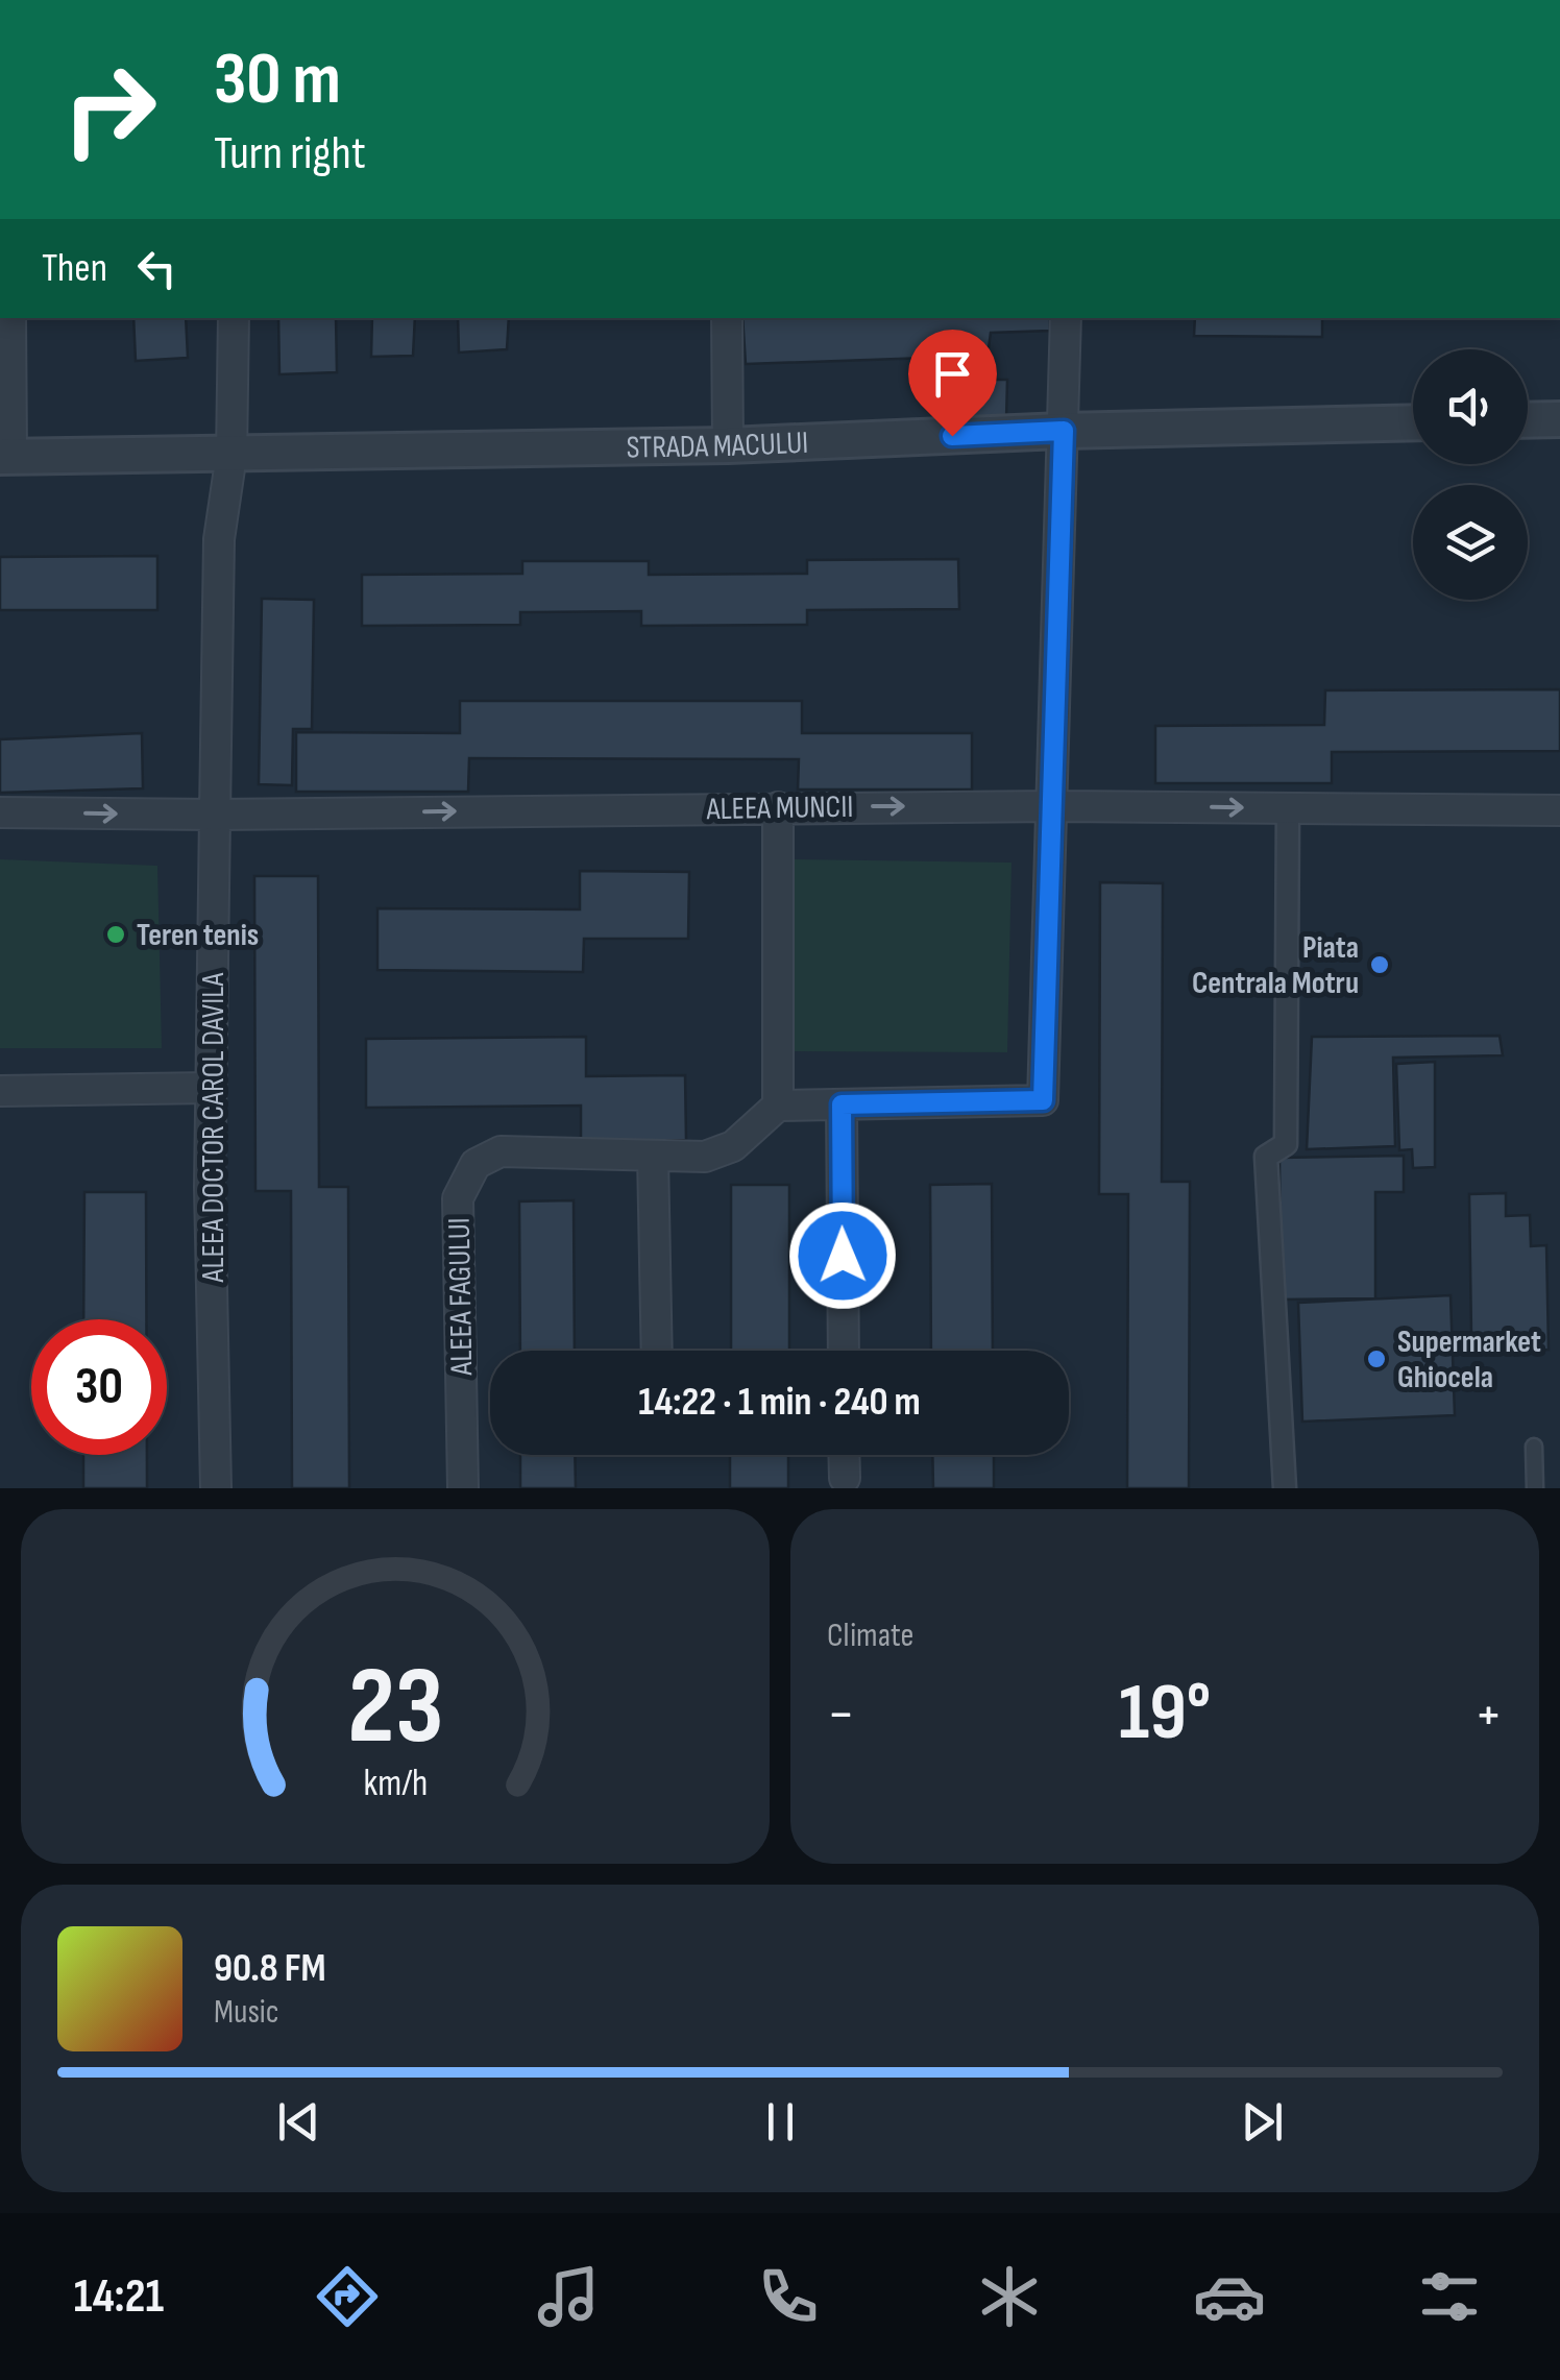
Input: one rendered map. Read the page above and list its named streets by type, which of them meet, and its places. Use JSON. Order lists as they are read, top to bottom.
{
  "streets": {
    "street": [
      "STRADA MACULUI",
      "ALEEA MUNCII",
      "ALEEA DOCTOR CAROL DAVILA",
      "ALEEA FAGULUI"
    ]
  },
  "crossings": [
    ["STRADA MACULUI", "ALEEA DOCTOR CAROL DAVILA"],
    ["ALEEA MUNCII", "ALEEA DOCTOR CAROL DAVILA"]
  ],
  "one_way": ["ALEEA MUNCII"],
  "places": ["Teren tenis", "Piata Centrala Motru", "Supermarket Ghiocela"],
  "page": {
    "turn": ["30 m", "Turn right"],
    "then": "Then",
    "limit": "30",
    "trip": "14:22 · 1 min · 240 m",
    "tile": "Climate",
    "heat": ["−", "19°", "+"],
    "song": ["90.8 FM", "Music"],
    "tabs": "14:21",
    "gauge": ["23", "km/h"]
  }
}
